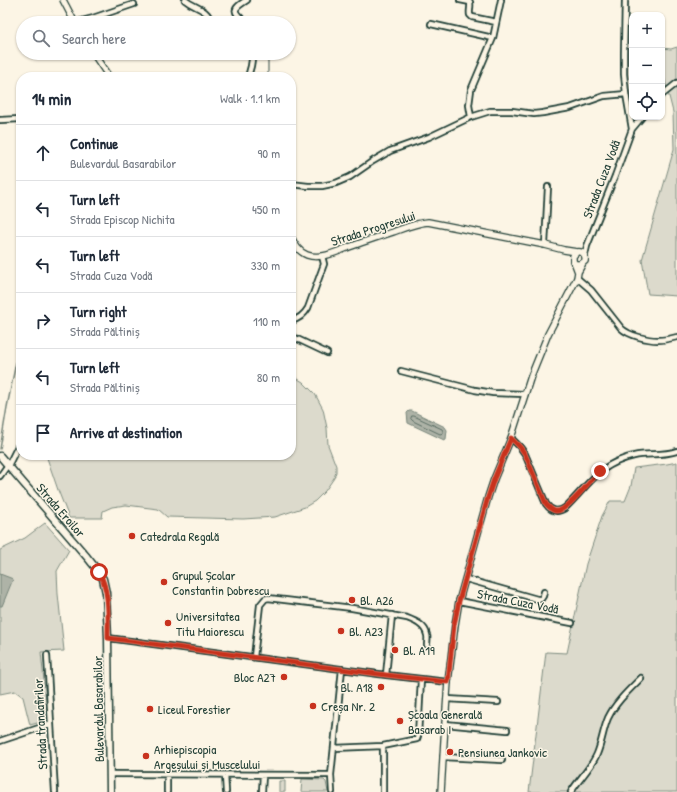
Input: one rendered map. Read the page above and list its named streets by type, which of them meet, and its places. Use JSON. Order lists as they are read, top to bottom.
{
  "streets": {
    "main road": ["Strada Eroilor", "Bulevardul Basarabilor"],
    "street": ["Strada Cuza Vodă", "Strada Progresului", "Strada trandafirilor"]
  },
  "crossings": [
    ["Strada Cuza Vodă", "Strada Progresului"],
    ["Strada Eroilor", "Bulevardul Basarabilor"]
  ],
  "places": [
    "Catedrala Regală",
    "Grupul Școlar Constantin Dobrescu",
    "Bl. A26",
    "Universitatea Titu Maiorescu",
    "Bl. A23",
    "Bl. A19",
    "Bloc A27",
    "Bl. A18",
    "Creșa Nr. 2",
    "Liceul Forestier",
    "Școala Generală Basarab I",
    "Pensiunea Jankovic",
    "Arhiepiscopia Argeșului și Muscelului"
  ],
  "page": {
    "map_buttons": ["+", "−"],
    "search": "Search here",
    "heading": ["14 min", "Walk · 1.1 km"],
    "list": [
      ["Continue", "Bulevardul Basarabilor", "90 m"],
      ["Turn left", "Strada Episcop Nichita", "450 m"],
      ["Turn left", "Strada Cuza Vodă", "330 m"],
      ["Turn right", "Strada Păltiniș", "110 m"],
      ["Turn left", "Strada Păltiniș", "80 m"],
      "Arrive at destination"
    ]
  }
}
